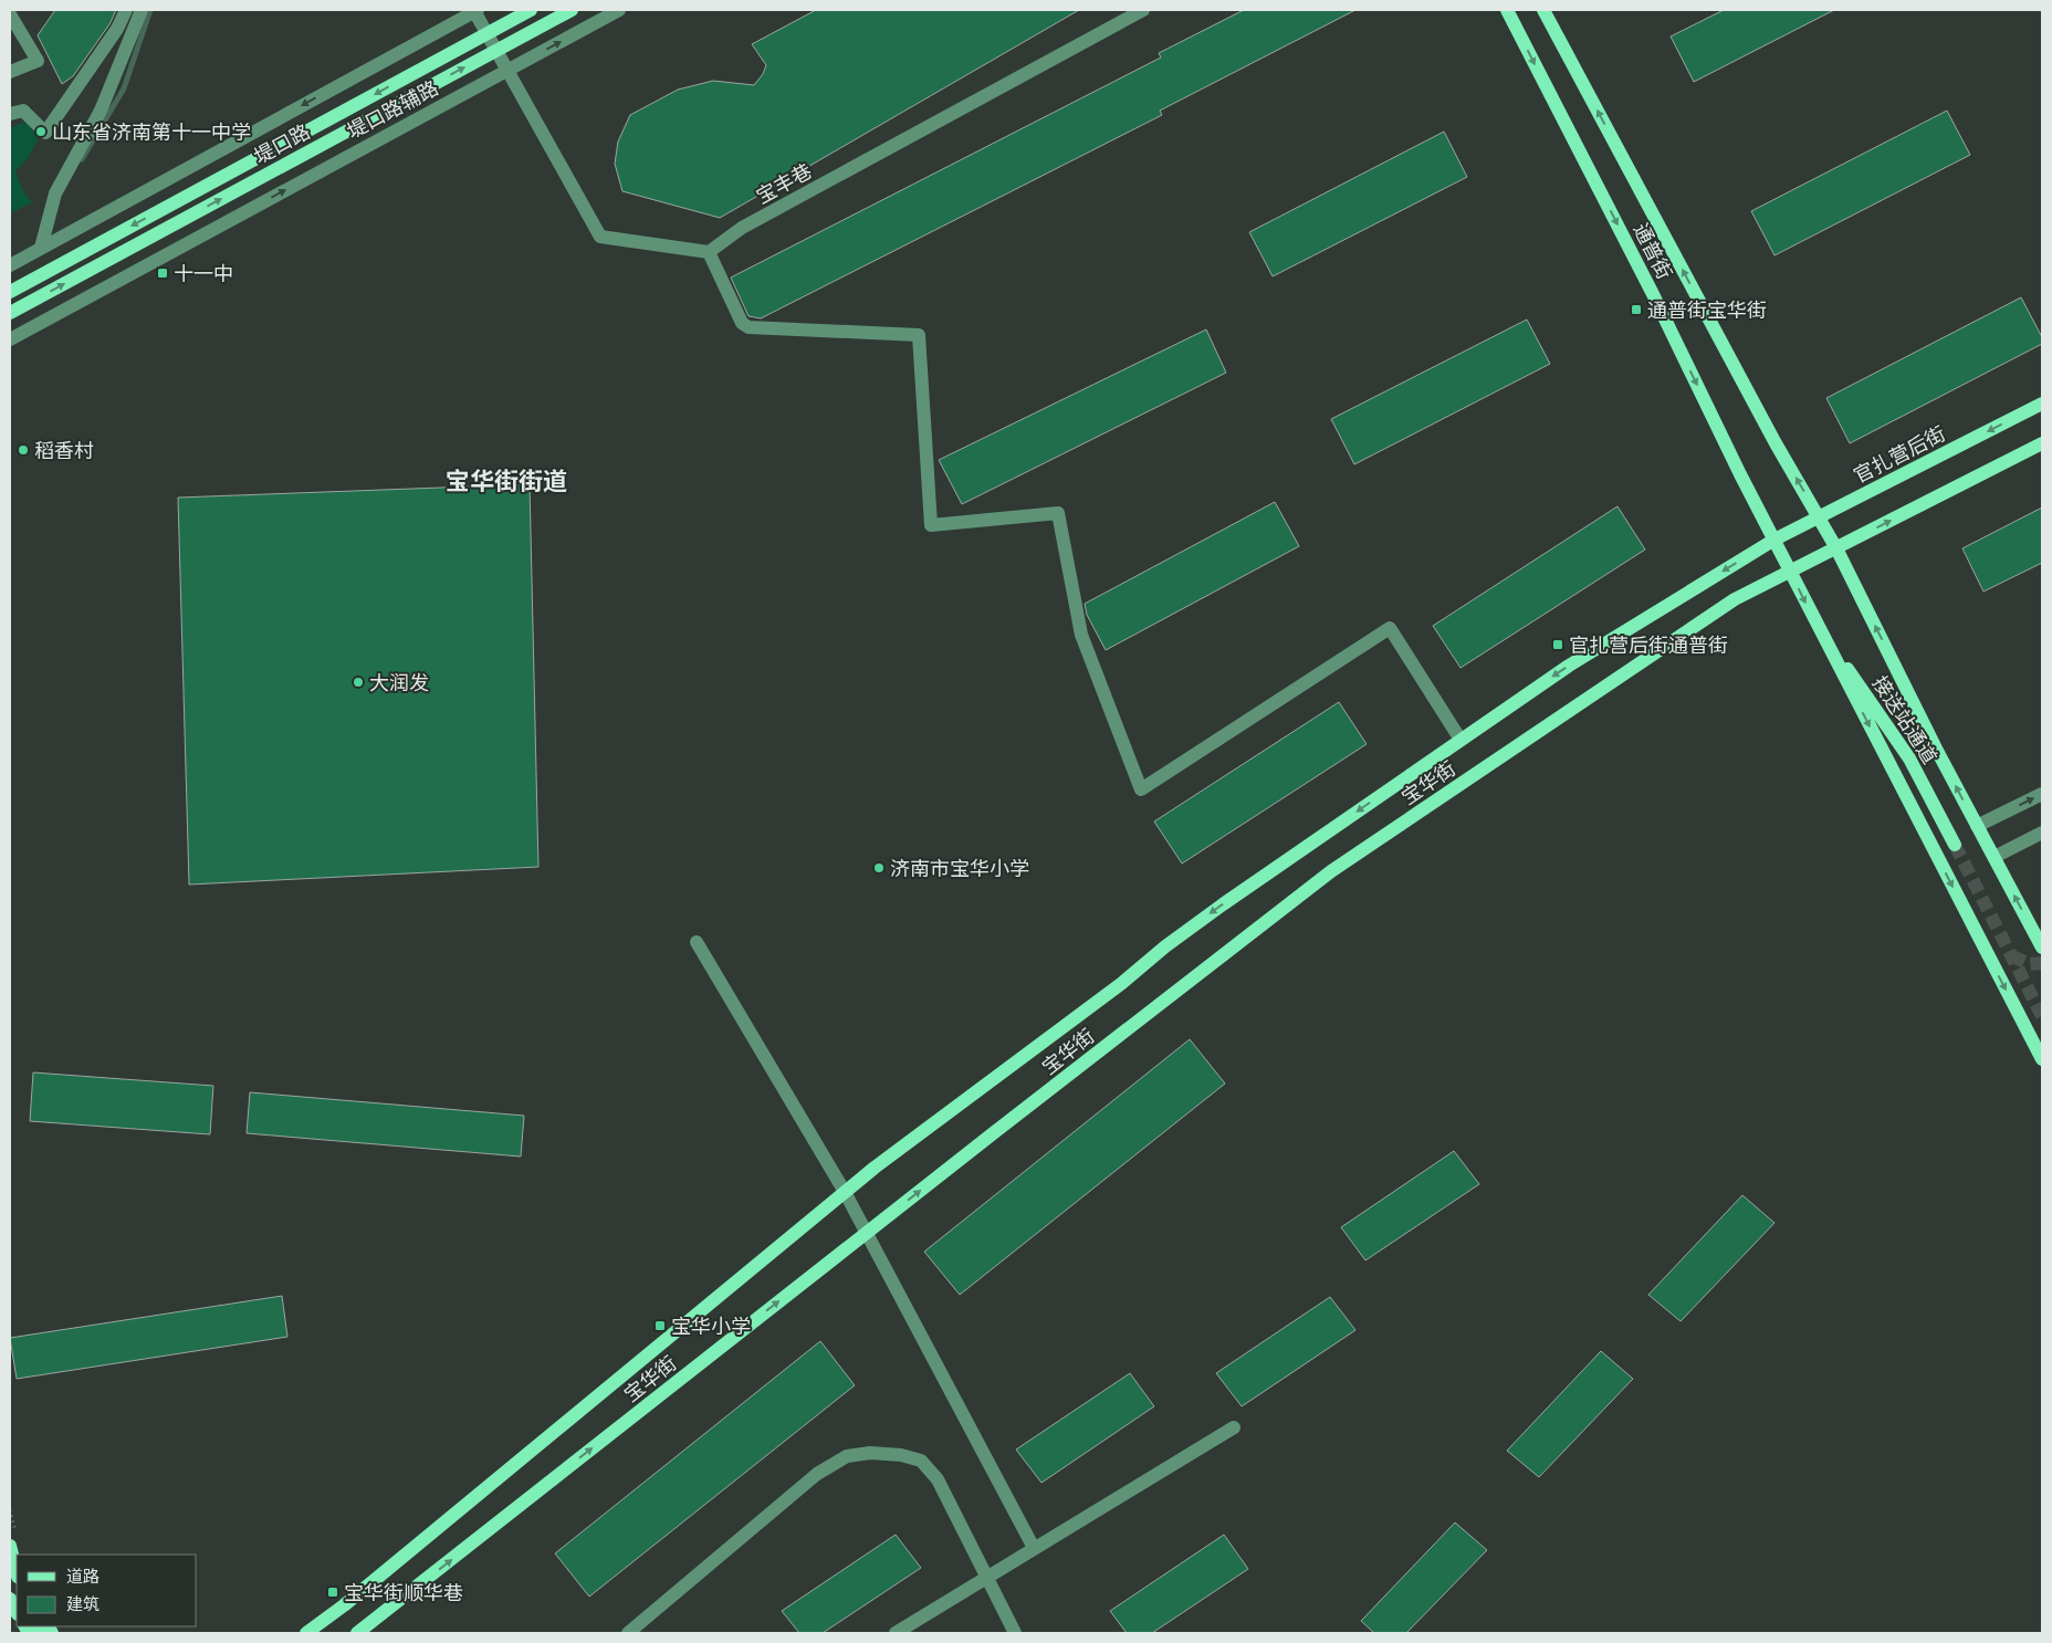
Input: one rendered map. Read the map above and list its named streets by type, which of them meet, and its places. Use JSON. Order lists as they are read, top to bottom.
{
  "streets": {
    "main road": [
      "堤口路",
      "通普街",
      "官扎营后街",
      "接送站通道",
      "宝华街"
    ],
    "street": ["堤口路辅路", "宝丰巷"]
  },
  "crossings": [
    ["通普街", "官扎营后街"],
    ["通普街", "接送站通道"],
    ["通普街", "宝华街"],
    ["官扎营后街", "宝华街"]
  ],
  "districts": ["宝华街街道"],
  "places": {
    "other": [
      "山东省济南第十一中学",
      "稻香村",
      "大润发",
      "济南市宝华小学"
    ],
    "transit": [
      "十一中",
      "通普街宝华街",
      "官扎营后街通普街",
      "宝华小学",
      "宝华街顺华巷"
    ]
  },
  "legend": ["道路", "建筑"]
}
